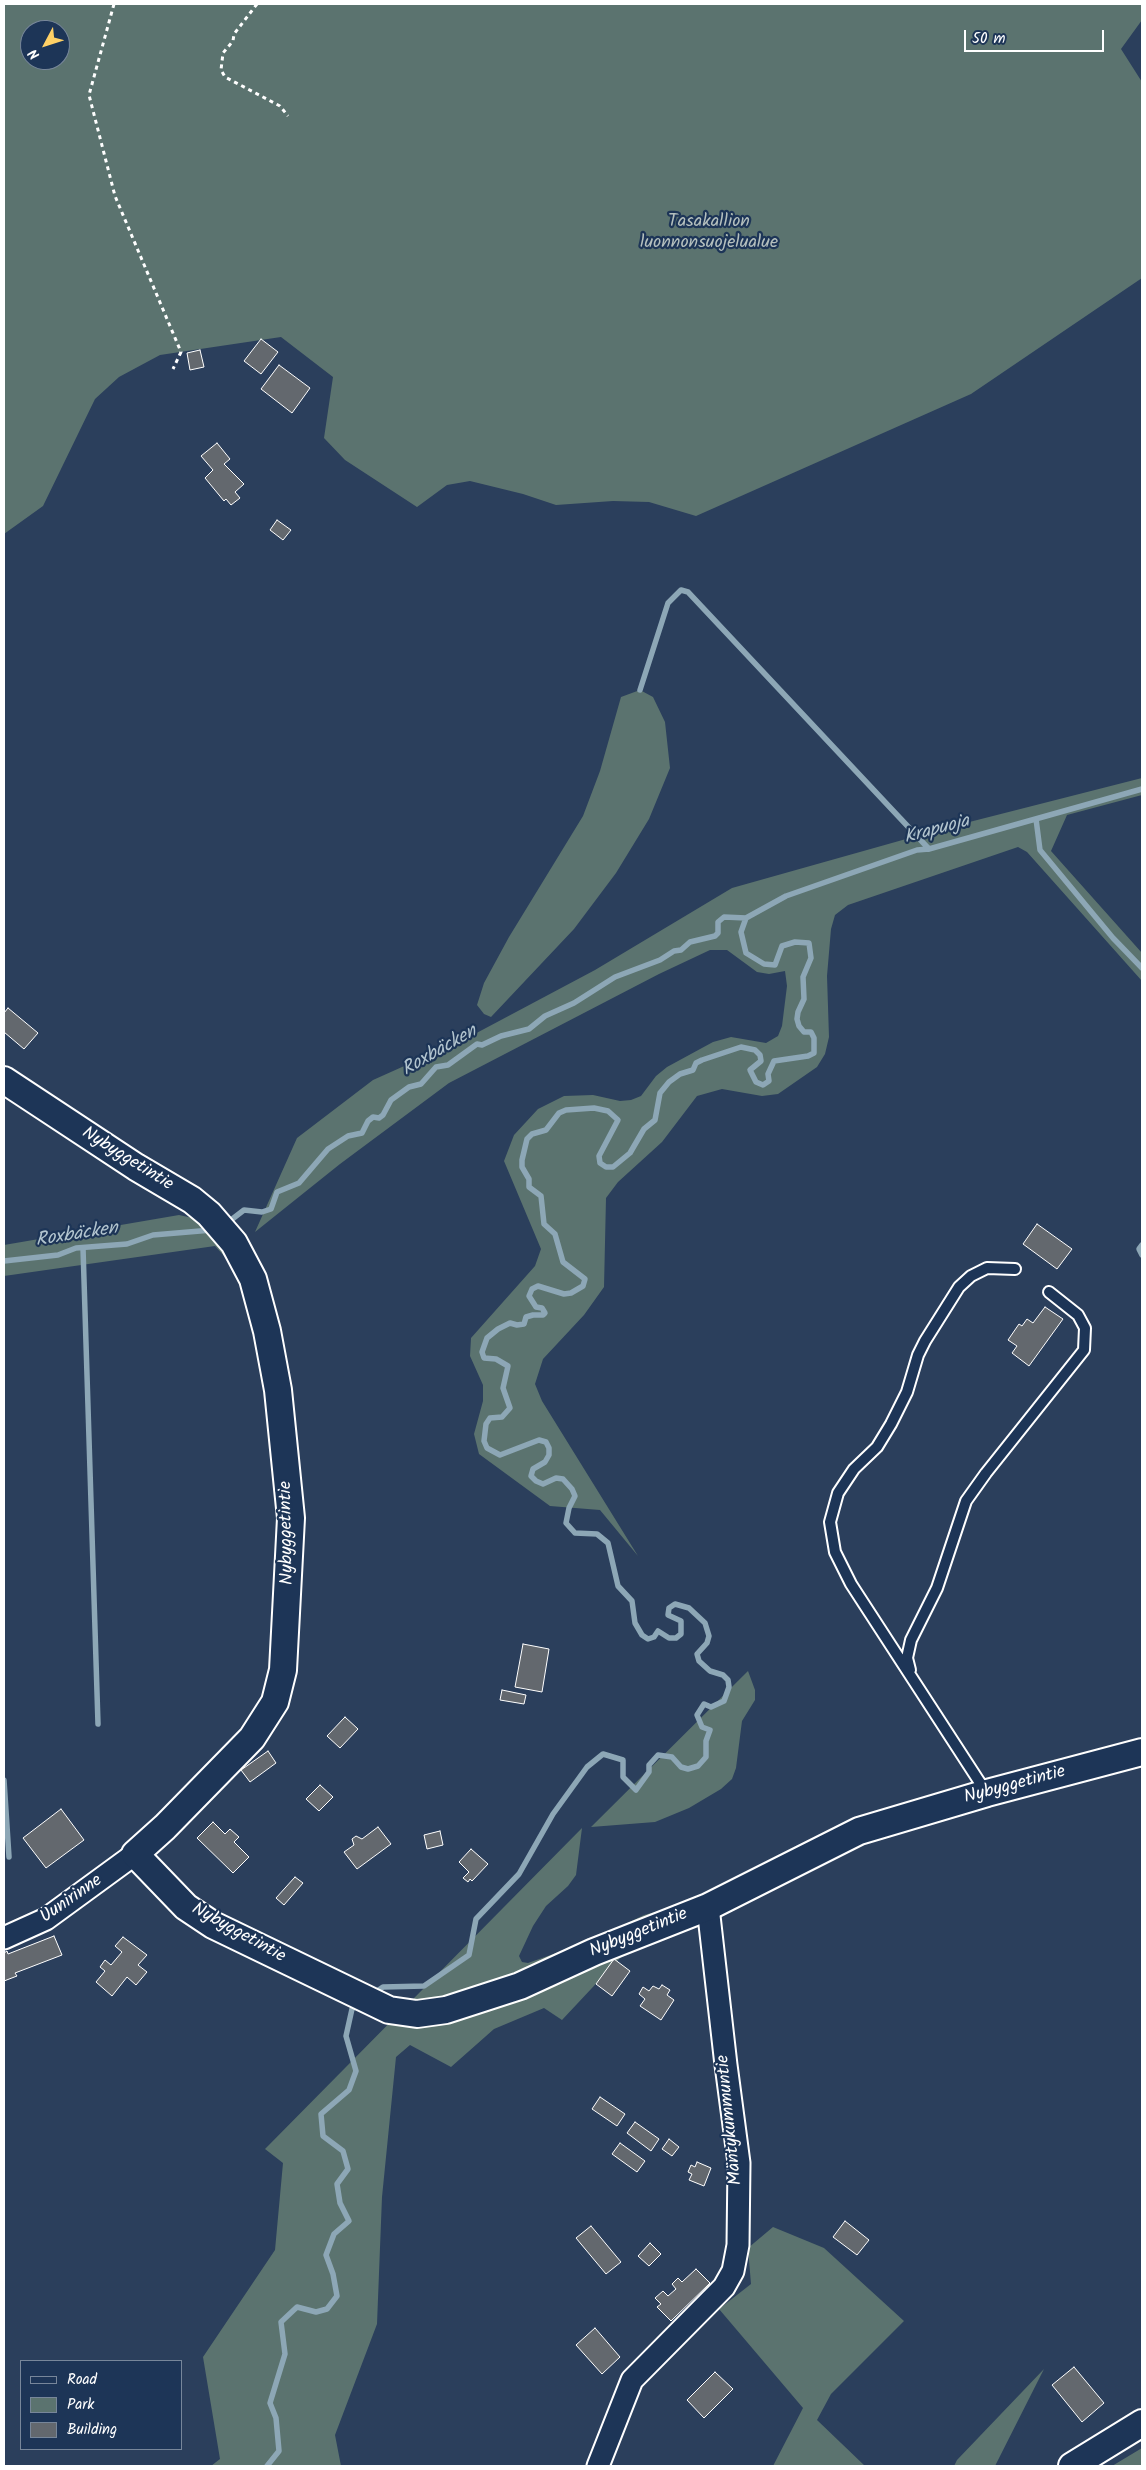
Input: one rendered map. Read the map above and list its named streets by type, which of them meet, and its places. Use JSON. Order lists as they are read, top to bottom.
{
  "streets": {
    "street": ["Nybyggetintie", "Uunirinne", "Mäntykummuntie"]
  },
  "crossings": [
    ["Nybyggetintie", "Uunirinne"],
    ["Nybyggetintie", "Mäntykummuntie"]
  ],
  "water": ["Krapuoja", "Roxbäcken"],
  "parks": ["Tasakallion luonnonsuojelualue"],
  "legend": ["Road", "Park", "Building"],
  "scale_bar": "50 m",
  "north": "bottom left"
}
